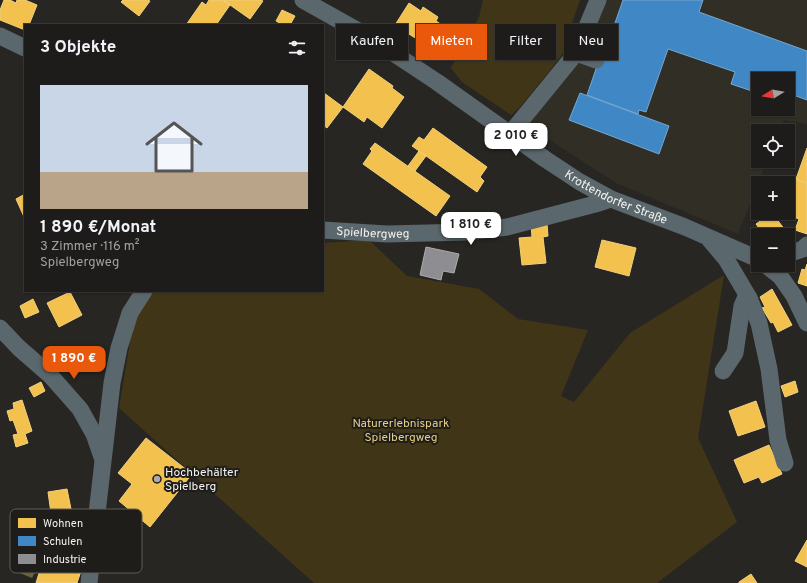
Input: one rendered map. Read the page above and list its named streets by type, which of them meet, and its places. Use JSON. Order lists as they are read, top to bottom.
{
  "streets": {
    "street": ["Krottendorfer Straße", "Spielbergweg"]
  },
  "crossings": [
    ["Krottendorfer Straße", "Spielbergweg"]
  ],
  "parks": ["Naturerlebnispark Spielbergweg"],
  "places": ["Hochbehälter Spielberg"],
  "legend": ["Wohnen", "Schulen", "Industrie"],
  "north": "left",
  "page": {
    "chip": [
      "Kaufen",
      "Mieten",
      "Filter",
      "Neu"
    ],
    "heading": "3 Objekte",
    "map_buttons": ["+", "−"],
    "list": [
      {
        "name": "1 890 €/Monat",
        "note": "3 Zimmer · 116 m² · Spielbergweg"
      }
    ],
    "price": ["2 010 €", "1 810 €", "1 890 €"]
  }
}
